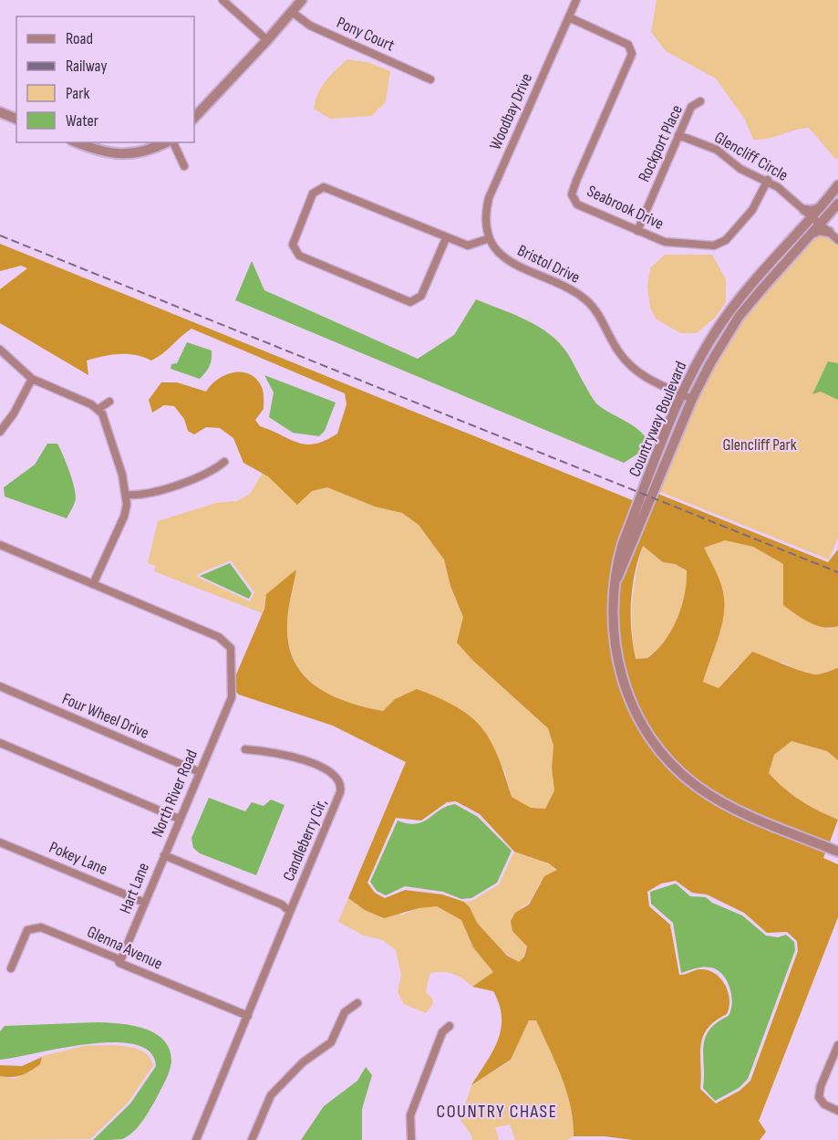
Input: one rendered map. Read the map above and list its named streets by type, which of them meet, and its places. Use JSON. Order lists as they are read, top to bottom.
{
  "streets": {
    "street": [
      "Pony Court",
      "Woodbay Drive",
      "Rockport Place",
      "Glencliff Circle",
      "Seabrook Drive",
      "Bristol Drive",
      "Countryway Boulevard",
      "Four Wheel Drive",
      "North River Road",
      "Candleberry Cir,",
      "Pokey Lane",
      "Hart Lane",
      "Glenna Avenue"
    ]
  },
  "crossings": [
    ["Woodbay Drive", "Seabrook Drive"],
    ["Woodbay Drive", "Bristol Drive"],
    ["Rockport Place", "Glencliff Circle"],
    ["Rockport Place", "Seabrook Drive"],
    ["Glencliff Circle", "Seabrook Drive"],
    ["Glencliff Circle", "Countryway Boulevard"],
    ["Bristol Drive", "Countryway Boulevard"],
    ["Four Wheel Drive", "North River Road"],
    ["North River Road", "Candleberry Cir,"],
    ["North River Road", "Hart Lane"],
    ["Pokey Lane", "Hart Lane"],
    ["Hart Lane", "Glenna Avenue"]
  ],
  "districts": ["COUNTRY CHASE"],
  "parks": ["Glencliff Park"],
  "legend": [
    "Road",
    "Railway",
    "Park",
    "Water"
  ]
}
